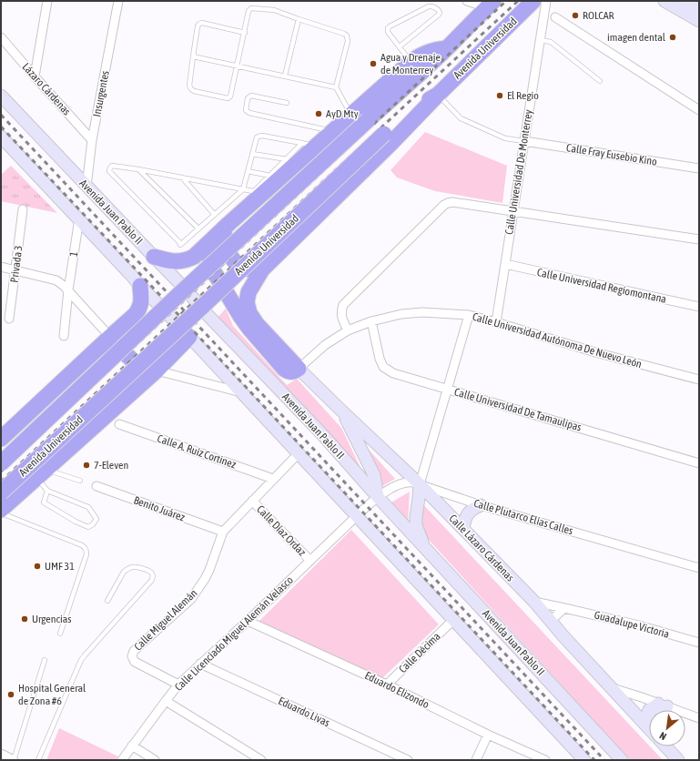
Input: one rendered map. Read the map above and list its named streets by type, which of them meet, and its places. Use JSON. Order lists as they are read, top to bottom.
{
  "streets": {
    "highway": ["Avenida Universidad"],
    "street": [
      "Lázaro Cárdenas",
      "Insurgentes",
      "Calle Fray Eusebio Kino",
      "Calle Universidad De Monterrey",
      "Avenida Juan Pablo II",
      "1",
      "Privada 3",
      "Calle Universidad Regiomontana",
      "Calle Universidad Autónoma De Nuevo León",
      "Calle Universidad De Tamaulipas",
      "Calle A. Ruíz Cortinez",
      "Benito Juárez",
      "Calle Plutarco Elías Calles",
      "Calle Díaz Ordaz",
      "Calle Lázaro Cárdenas",
      "Calle Miguel Alemán",
      "Guadalupe Victoria",
      "Calle Licenciado Miguel Alemán Velasco",
      "Calle Décima",
      "Eduardo Elizondo",
      "Eduardo Livas"
    ]
  },
  "crossings": [
    ["Lázaro Cárdenas", "Insurgentes"],
    ["Insurgentes", "Avenida Juan Pablo II"],
    ["Calle Fray Eusebio Kino", "Calle Universidad De Monterrey"],
    ["Calle Universidad De Monterrey", "Calle Universidad Regiomontana"],
    ["Calle Universidad De Monterrey", "Calle Universidad Autónoma De Nuevo León"],
    ["Avenida Juan Pablo II", "Calle Plutarco Elías Calles"],
    ["Calle Universidad Autónoma De Nuevo León", "Calle Universidad De Tamaulipas"],
    ["Calle Universidad Autónoma De Nuevo León", "Calle Lázaro Cárdenas"],
    ["Calle A. Ruíz Cortinez", "Calle Miguel Alemán"],
    ["Benito Juárez", "Calle Miguel Alemán"],
    ["Calle Plutarco Elías Calles", "Calle Lázaro Cárdenas"],
    ["Calle Plutarco Elías Calles", "Calle Licenciado Miguel Alemán Velasco"],
    ["Calle Díaz Ordaz", "Calle Miguel Alemán"],
    ["Calle Díaz Ordaz", "Calle Licenciado Miguel Alemán Velasco"],
    ["Calle Lázaro Cárdenas", "Guadalupe Victoria"],
    ["Calle Miguel Alemán", "Calle Licenciado Miguel Alemán Velasco"],
    ["Calle Licenciado Miguel Alemán Velasco", "Eduardo Elizondo"],
    ["Calle Licenciado Miguel Alemán Velasco", "Eduardo Livas"],
    ["Calle Décima", "Eduardo Elizondo"]
  ],
  "places": [
    "ROLCAR",
    "imagen dental",
    "Agua y Drenaje de Monterrey",
    "El Regio",
    "AyD Mty",
    "7-Eleven",
    "UMF 31",
    "Urgencias",
    "Hospital General de Zona #6"
  ],
  "north": "bottom left"
}
